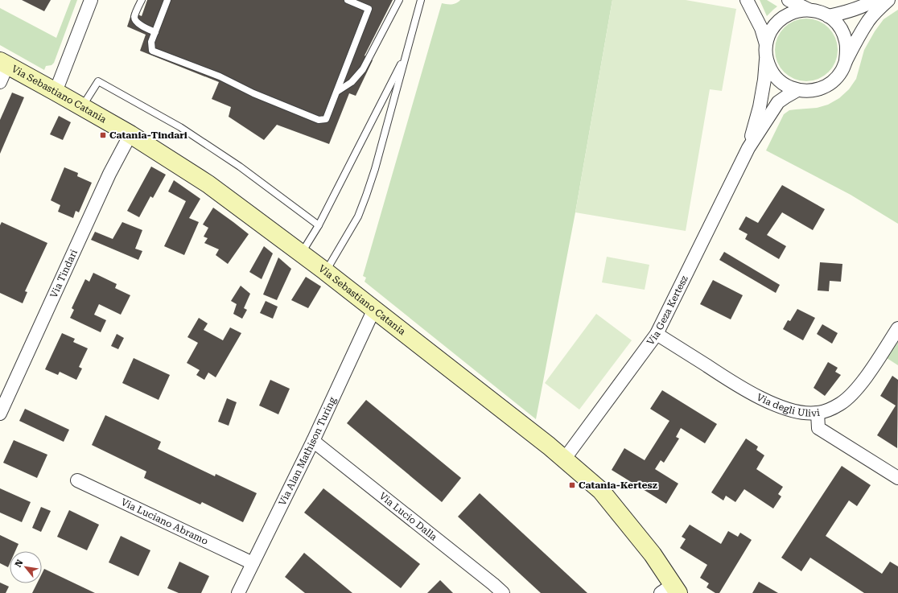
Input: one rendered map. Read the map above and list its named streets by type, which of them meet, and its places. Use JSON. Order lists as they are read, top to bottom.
{
  "streets": {
    "main road": ["Via Sebastiano Catania"],
    "street": [
      "Via Tindari",
      "Via Geza Kertesz",
      "Via degli Ulivi",
      "Via Alan Mathison Turing",
      "Via Lucio Dalla",
      "Via Luciano Abramo"
    ]
  },
  "crossings": [
    ["Via Sebastiano Catania", "Via Tindari"],
    ["Via Sebastiano Catania", "Via Geza Kertesz"],
    ["Via Sebastiano Catania", "Via Alan Mathison Turing"],
    ["Via Geza Kertesz", "Via degli Ulivi"],
    ["Via Alan Mathison Turing", "Via Lucio Dalla"],
    ["Via Alan Mathison Turing", "Via Luciano Abramo"]
  ],
  "places": {
    "transit": ["Catania-Tindari", "Catania-Kertesz"]
  },
  "north": "top left"
}
